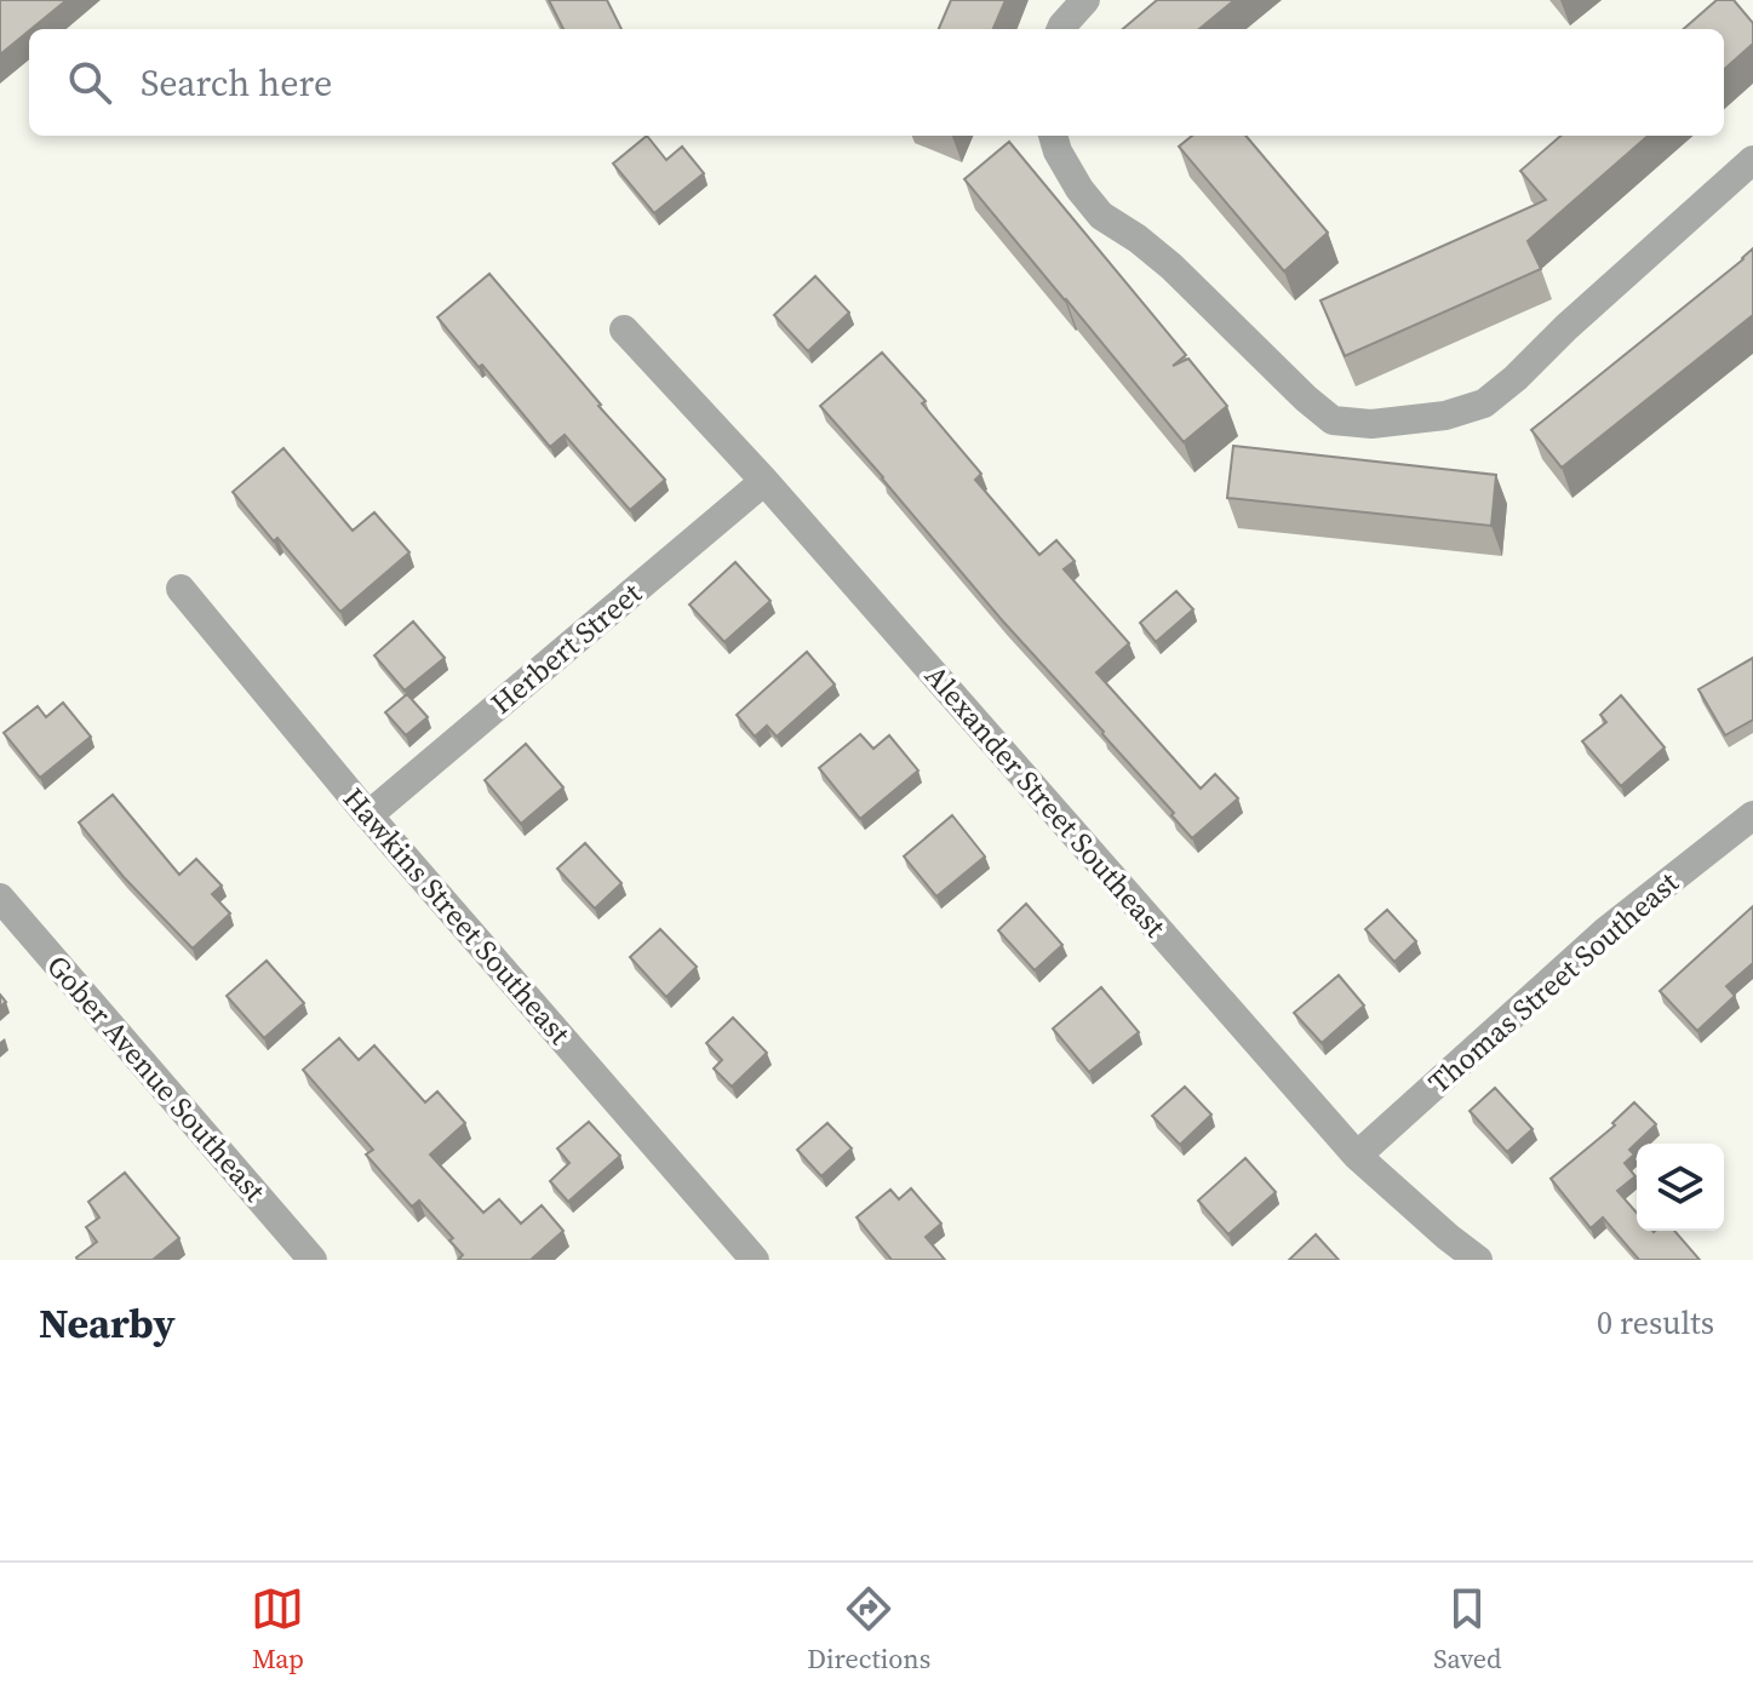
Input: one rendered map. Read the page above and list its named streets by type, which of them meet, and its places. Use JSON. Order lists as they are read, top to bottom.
{
  "streets": {
    "street": [
      "Herbert Street",
      "Alexander Street Southeast",
      "Hawkins Street Southeast",
      "Thomas Street Southeast",
      "Gober Avenue Southeast"
    ]
  },
  "crossings": [
    ["Herbert Street", "Alexander Street Southeast"],
    ["Herbert Street", "Hawkins Street Southeast"],
    ["Alexander Street Southeast", "Thomas Street Southeast"]
  ],
  "page": {
    "search": "Search here",
    "heading": ["Nearby", "0 results"],
    "nav": ["Map", "Directions", "Saved"]
  }
}
